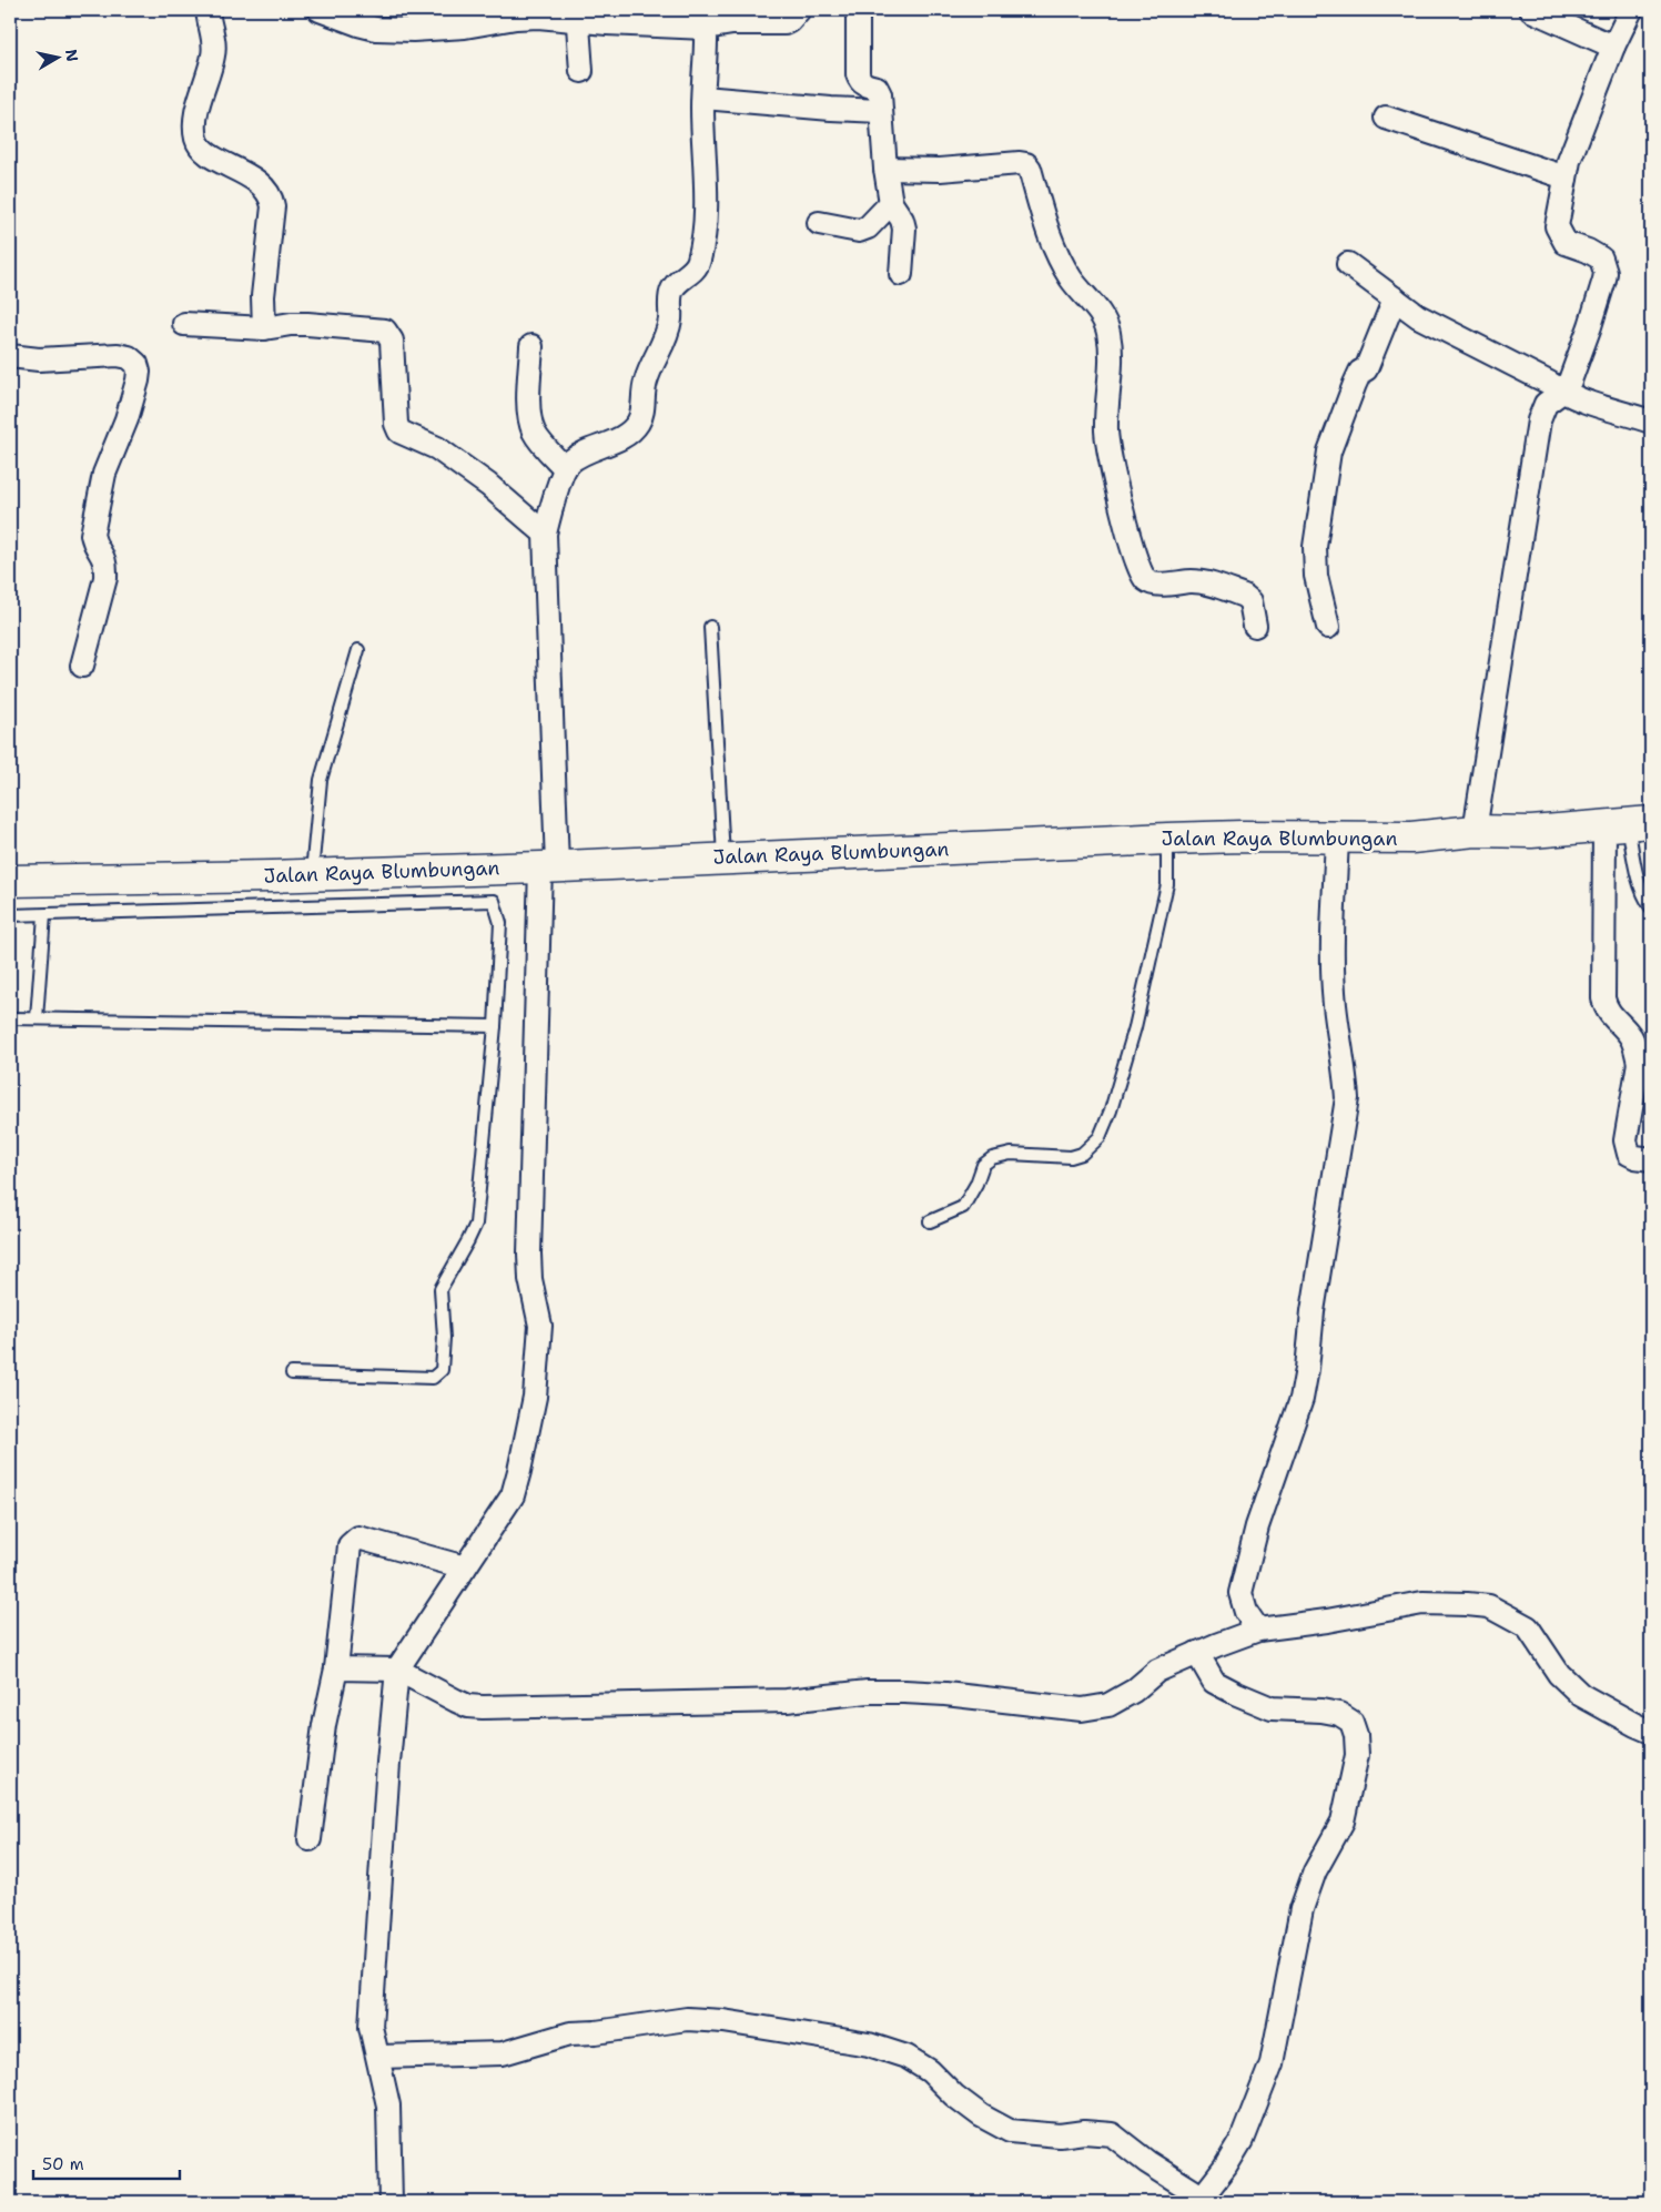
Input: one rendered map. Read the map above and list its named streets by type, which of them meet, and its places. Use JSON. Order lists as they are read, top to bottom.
{
  "streets": {
    "main road": ["Jalan Raya Blumbungan"]
  },
  "scale_bar": "50 m",
  "north": "right"
}
